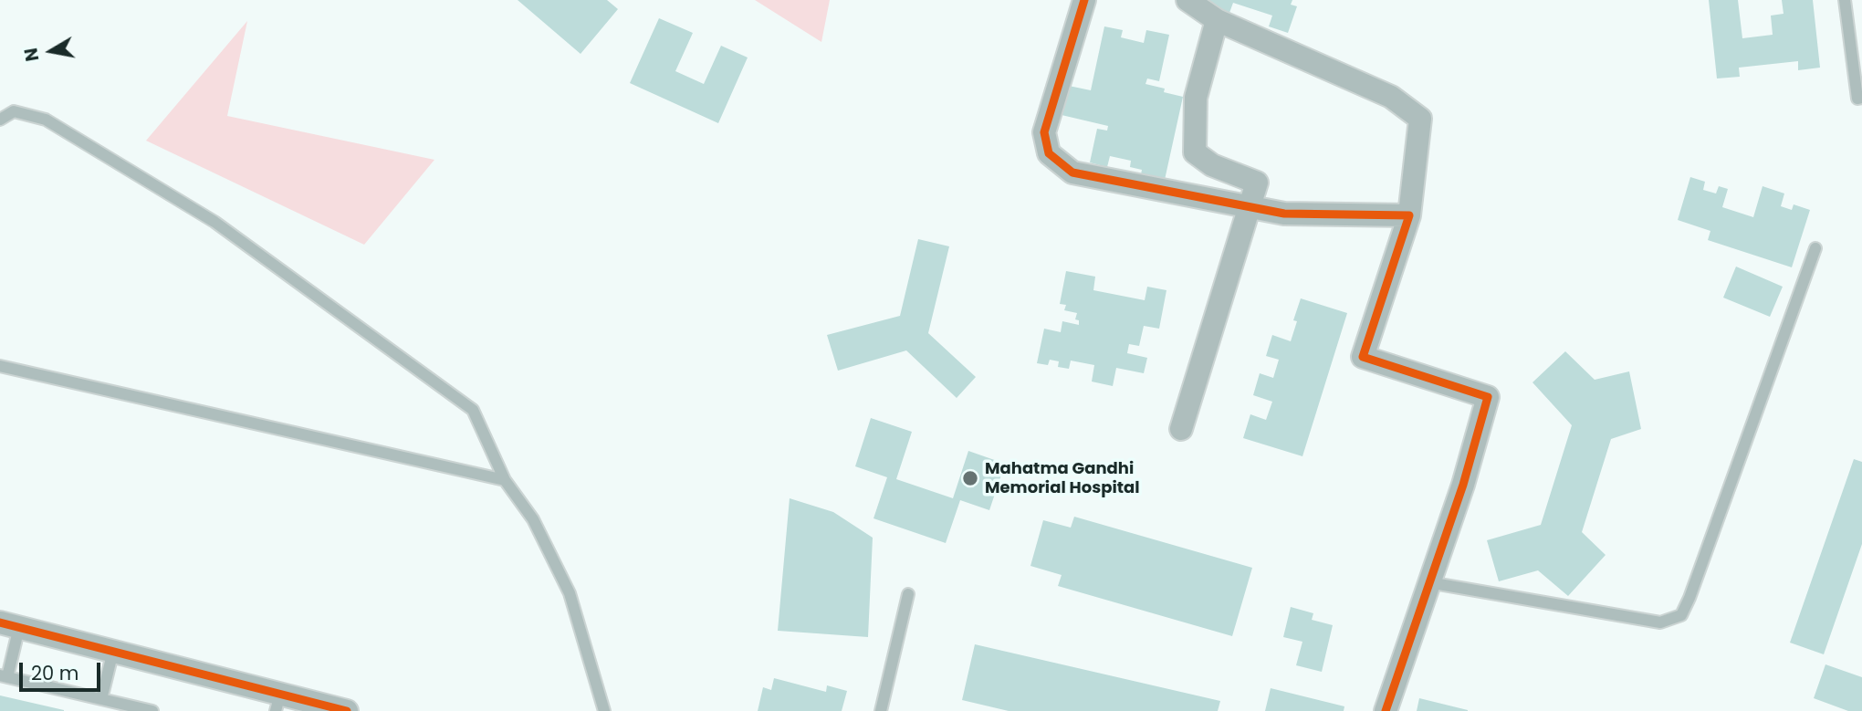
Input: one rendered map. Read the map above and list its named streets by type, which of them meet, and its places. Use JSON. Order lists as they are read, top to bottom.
{
  "places": ["Mahatma Gandhi Memorial Hospital"],
  "scale_bar": "20 m",
  "north": "left"
}
